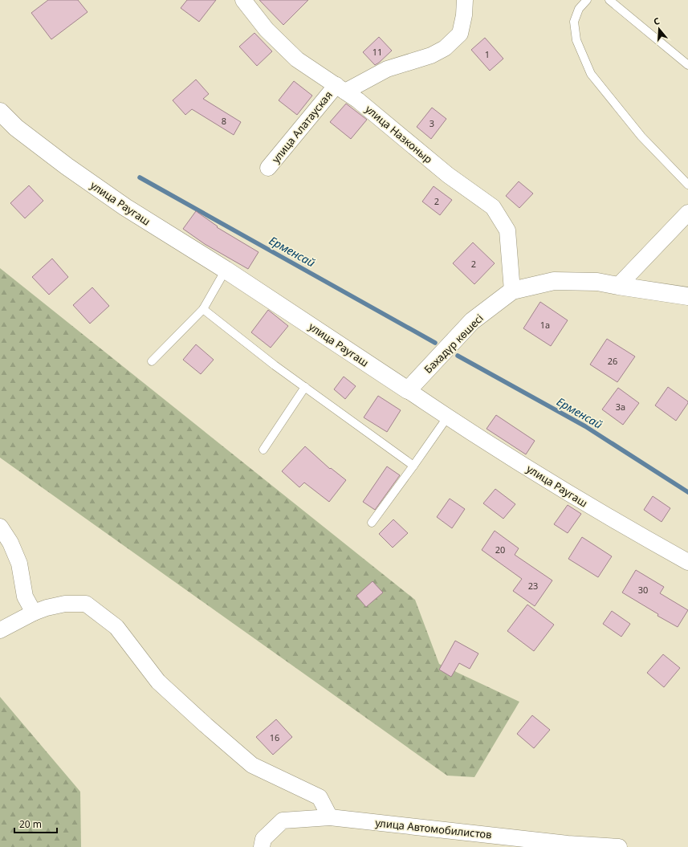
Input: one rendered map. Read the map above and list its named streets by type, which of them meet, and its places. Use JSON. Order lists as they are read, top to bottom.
{
  "streets": {
    "street": [
      "улица Алатауская",
      "улица Назконыр",
      "улица Раугаш",
      "Бахадүр көшесі",
      "улица Автомобилистов"
    ]
  },
  "crossings": [
    ["улица Алатауская", "улица Назконыр"],
    ["улица Назконыр", "Бахадүр көшесі"],
    ["улица Раугаш", "Бахадүр көшесі"]
  ],
  "water": ["Ерменсай"],
  "house_numbers": [
    "11",
    "1",
    "8",
    "3",
    "2",
    "2",
    "1а",
    "26",
    "3а",
    "20",
    "23",
    "30",
    "16"
  ],
  "scale_bar": "20 m",
  "north": "top"
}
